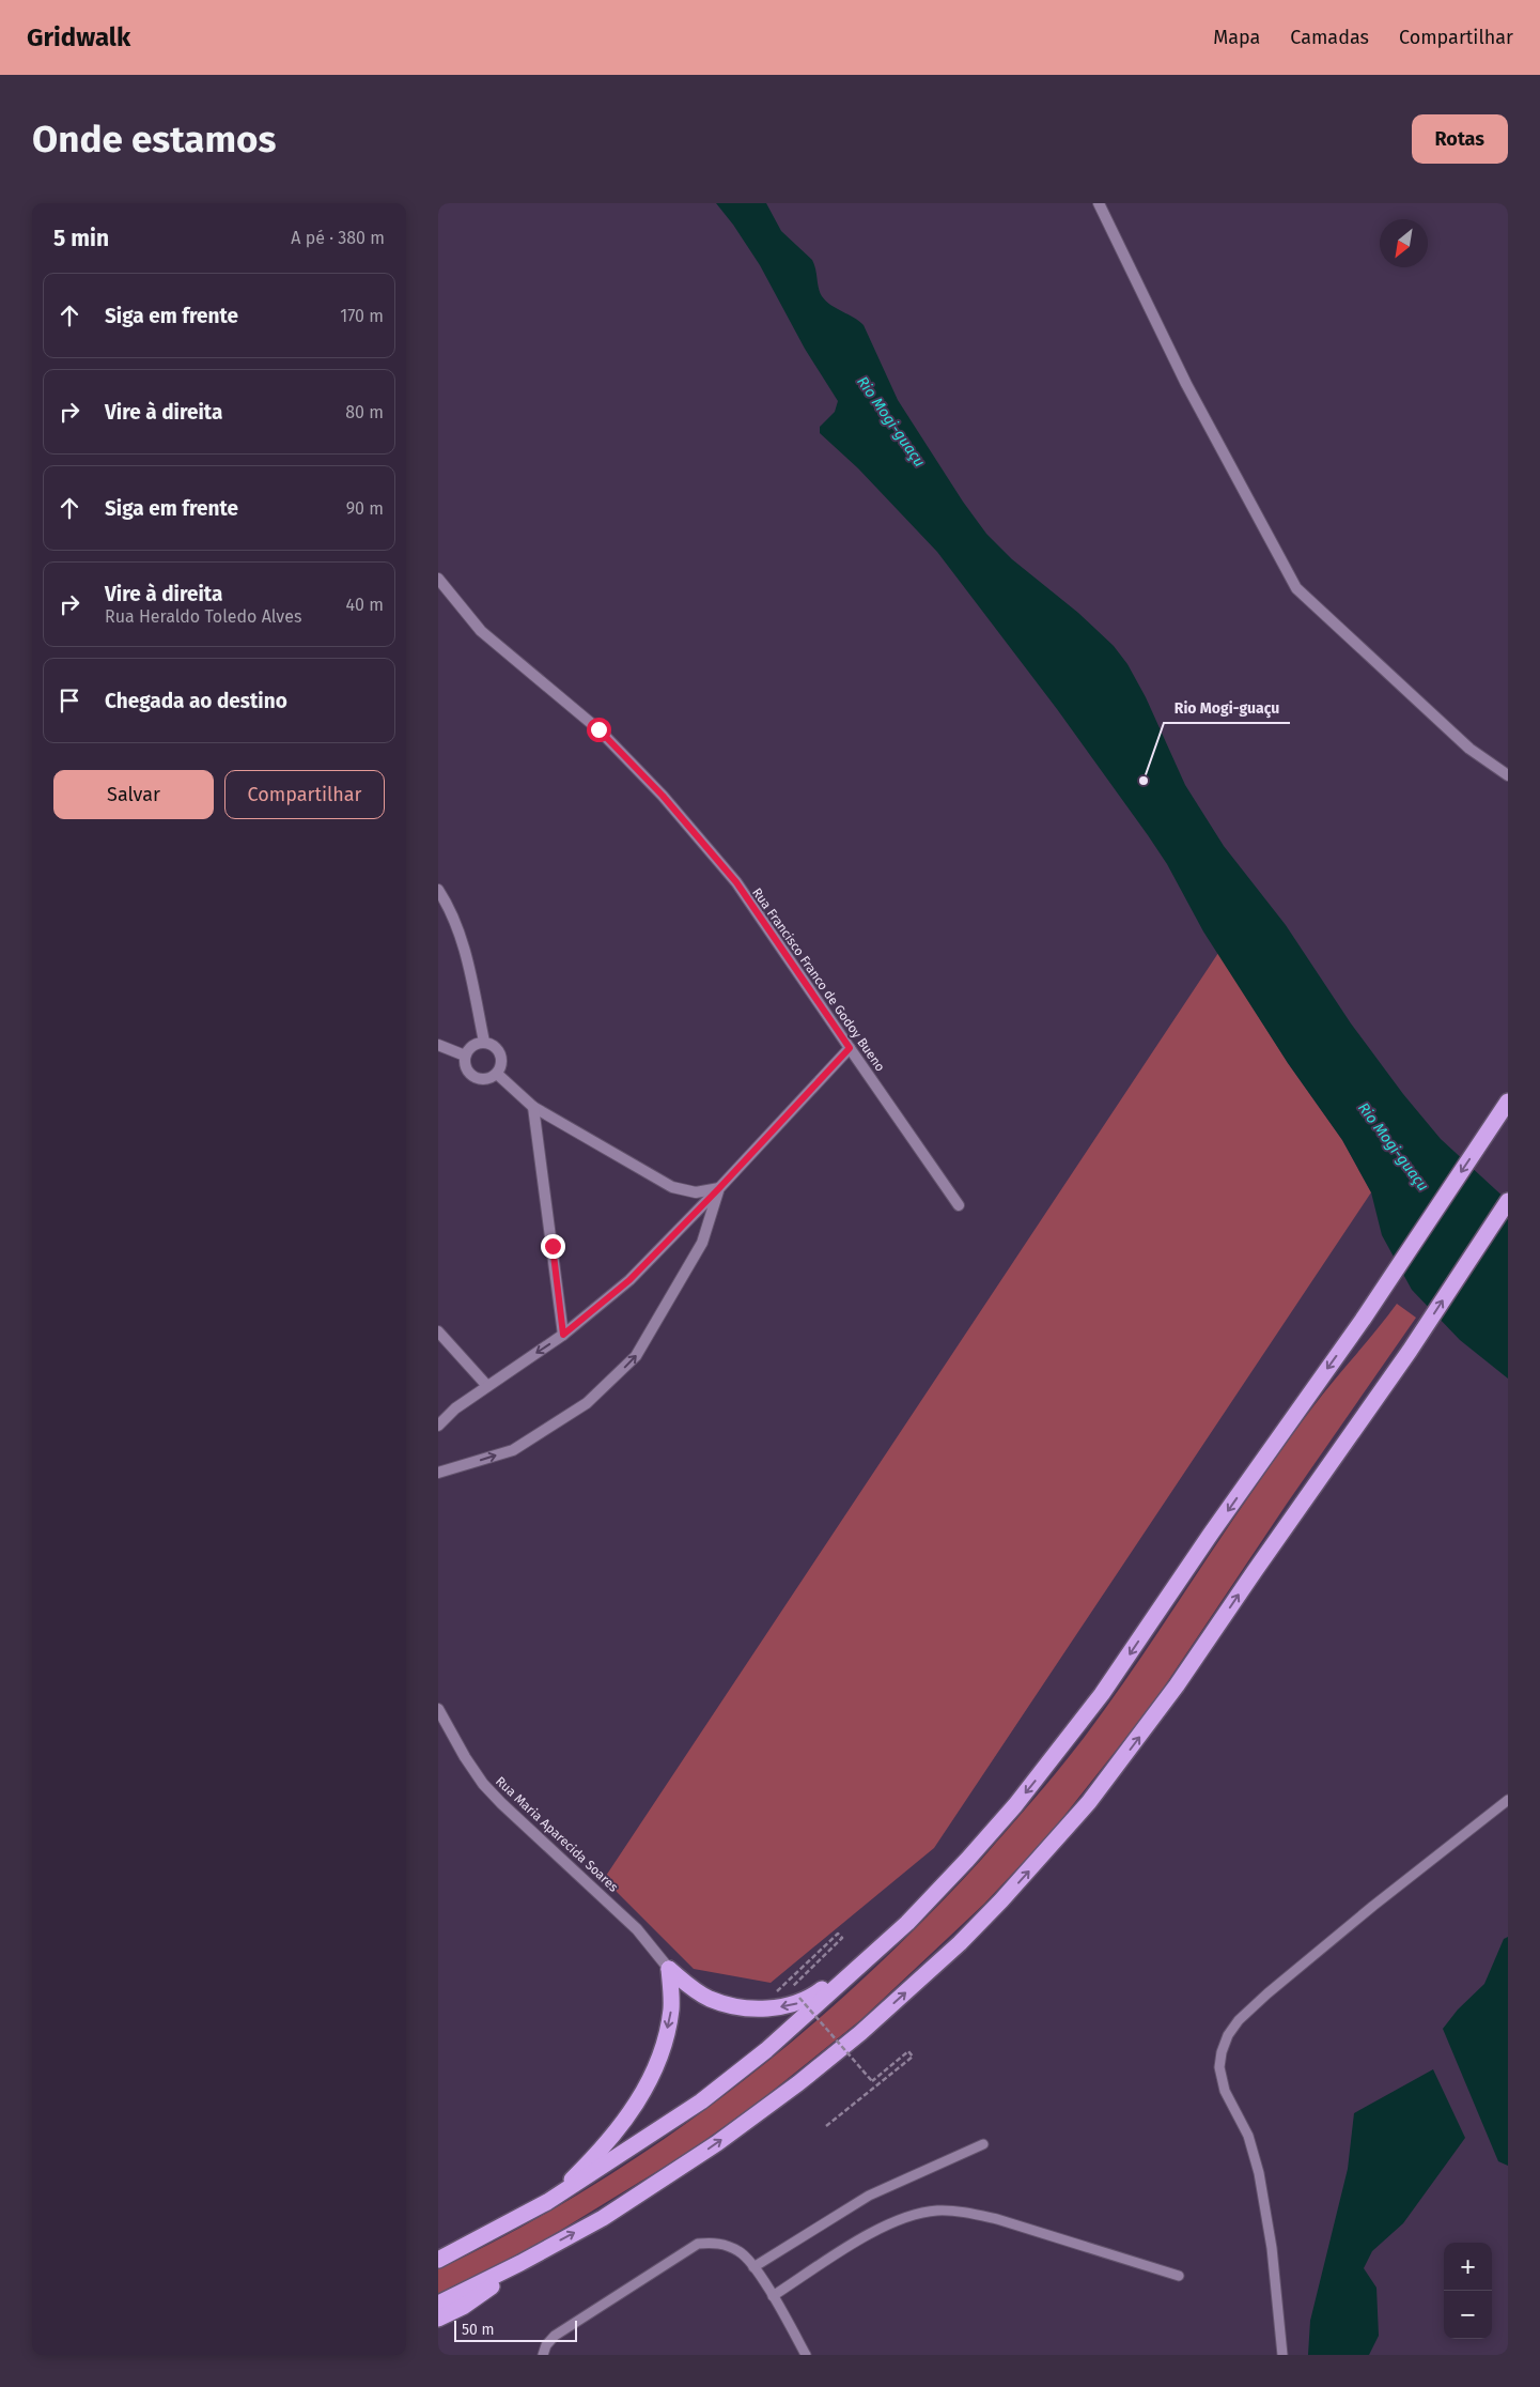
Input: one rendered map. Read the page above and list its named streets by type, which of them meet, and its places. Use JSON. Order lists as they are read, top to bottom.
{
  "streets": {
    "street": ["Rua Francisco Franco de Godoy Bueno", "Rua Maria Aparecida Soares"]
  },
  "water": ["Rio Mogi-guaçu"],
  "places": ["Rio Mogi-guaçu"],
  "scale_bar": "50 m",
  "north": "bottom left",
  "page": {
    "header": "Gridwalk",
    "nav": ["Mapa", "Camadas", "Compartilhar"],
    "buttons": [
      "Rotas",
      ["Salvar", "Compartilhar"]
    ],
    "title": "Onde estamos",
    "heading": ["5 min", "A pé · 380 m"],
    "list": [
      ["Siga em frente", "170 m"],
      ["Vire à direita", "80 m"],
      ["Siga em frente", "90 m"],
      ["Vire à direita", "Rua Heraldo Toledo Alves", "40 m"],
      "Chegada ao destino"
    ],
    "map_buttons": ["+", "−"],
    "scale": "50 m"
  }
}
